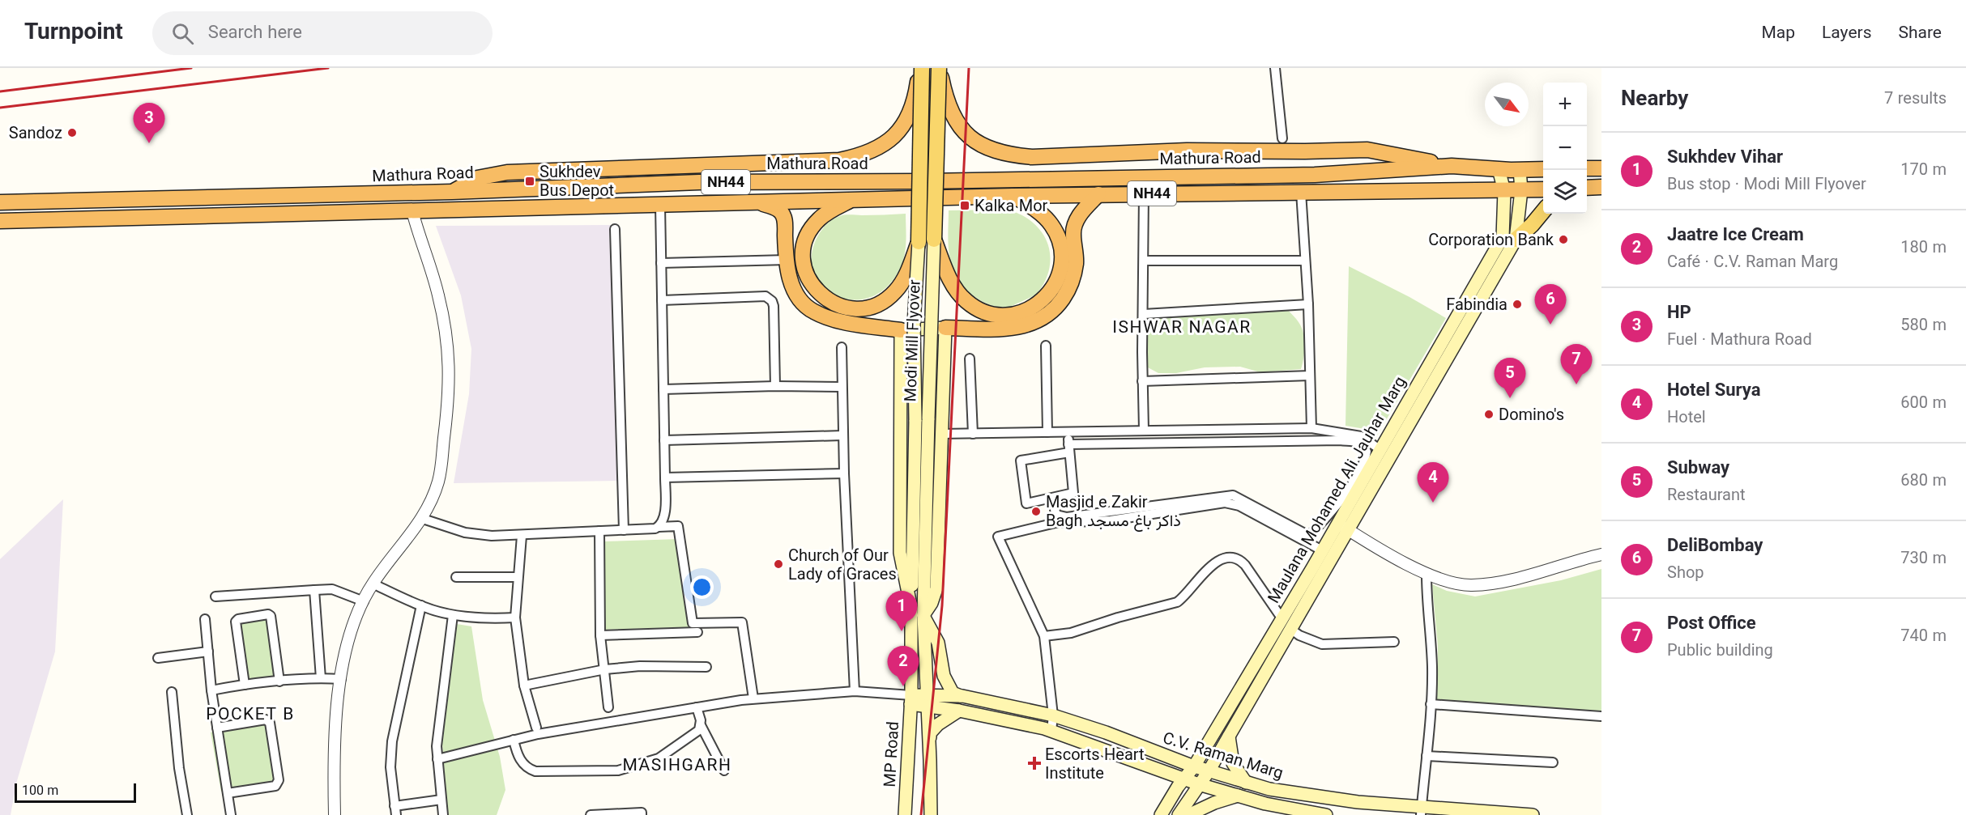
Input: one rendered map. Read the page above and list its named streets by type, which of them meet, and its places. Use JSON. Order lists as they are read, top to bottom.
{
  "streets": {
    "highway": ["Mathura Road", "NH44"],
    "main road": [
      "Modi Mill Flyover",
      "Maulana Mohamed Ali Jauhar Marg",
      "MP Road",
      "C.V. Raman Marg"
    ]
  },
  "crossings": [
    ["Mathura Road", "Maulana Mohamed Ali Jauhar Marg"],
    ["NH44", "Maulana Mohamed Ali Jauhar Marg"],
    ["Modi Mill Flyover", "MP Road"],
    ["Modi Mill Flyover", "C.V. Raman Marg"],
    ["Maulana Mohamed Ali Jauhar Marg", "C.V. Raman Marg"],
    ["MP Road", "C.V. Raman Marg"]
  ],
  "districts": ["ISHWAR NAGAR", "POCKET B", "MASIHGARH"],
  "places": {
    "other": [
      "Sandoz",
      "Corporation Bank",
      "Fabindia",
      "Domino's",
      "Masjid e Zakir Bagh ذاکر باغ مسجد",
      "Church of Our Lady of Graces"
    ],
    "transit": ["Sukhdev Bus Depot", "Kalka Mor"],
    "health": ["Escorts Heart Institute"]
  },
  "scale_bar": "100 m",
  "north": "bottom right",
  "page": {
    "header": "Turnpoint",
    "search": "Search here",
    "nav": ["Map", "Layers", "Share"],
    "heading": ["Nearby", "7 results"],
    "map_buttons": ["+", "−"],
    "pins": [
      "3",
      "6",
      "7",
      "5",
      "4",
      "1",
      "2"
    ],
    "list": [
      {
        "mark": "1",
        "name": "Sukhdev Vihar",
        "note": "Bus stop · Modi Mill Flyover",
        "value": "170 m"
      },
      {
        "mark": "2",
        "name": "Jaatre Ice Cream",
        "note": "Café · C.V. Raman Marg",
        "value": "180 m"
      },
      {
        "mark": "3",
        "name": "HP",
        "note": "Fuel · Mathura Road",
        "value": "580 m"
      },
      {
        "mark": "4",
        "name": "Hotel Surya",
        "note": "Hotel",
        "value": "600 m"
      },
      {
        "mark": "5",
        "name": "Subway",
        "note": "Restaurant",
        "value": "680 m"
      },
      {
        "mark": "6",
        "name": "DeliBombay",
        "note": "Shop",
        "value": "730 m"
      },
      {
        "mark": "7",
        "name": "Post Office",
        "note": "Public building",
        "value": "740 m"
      }
    ],
    "scale": "100 m"
  }
}
